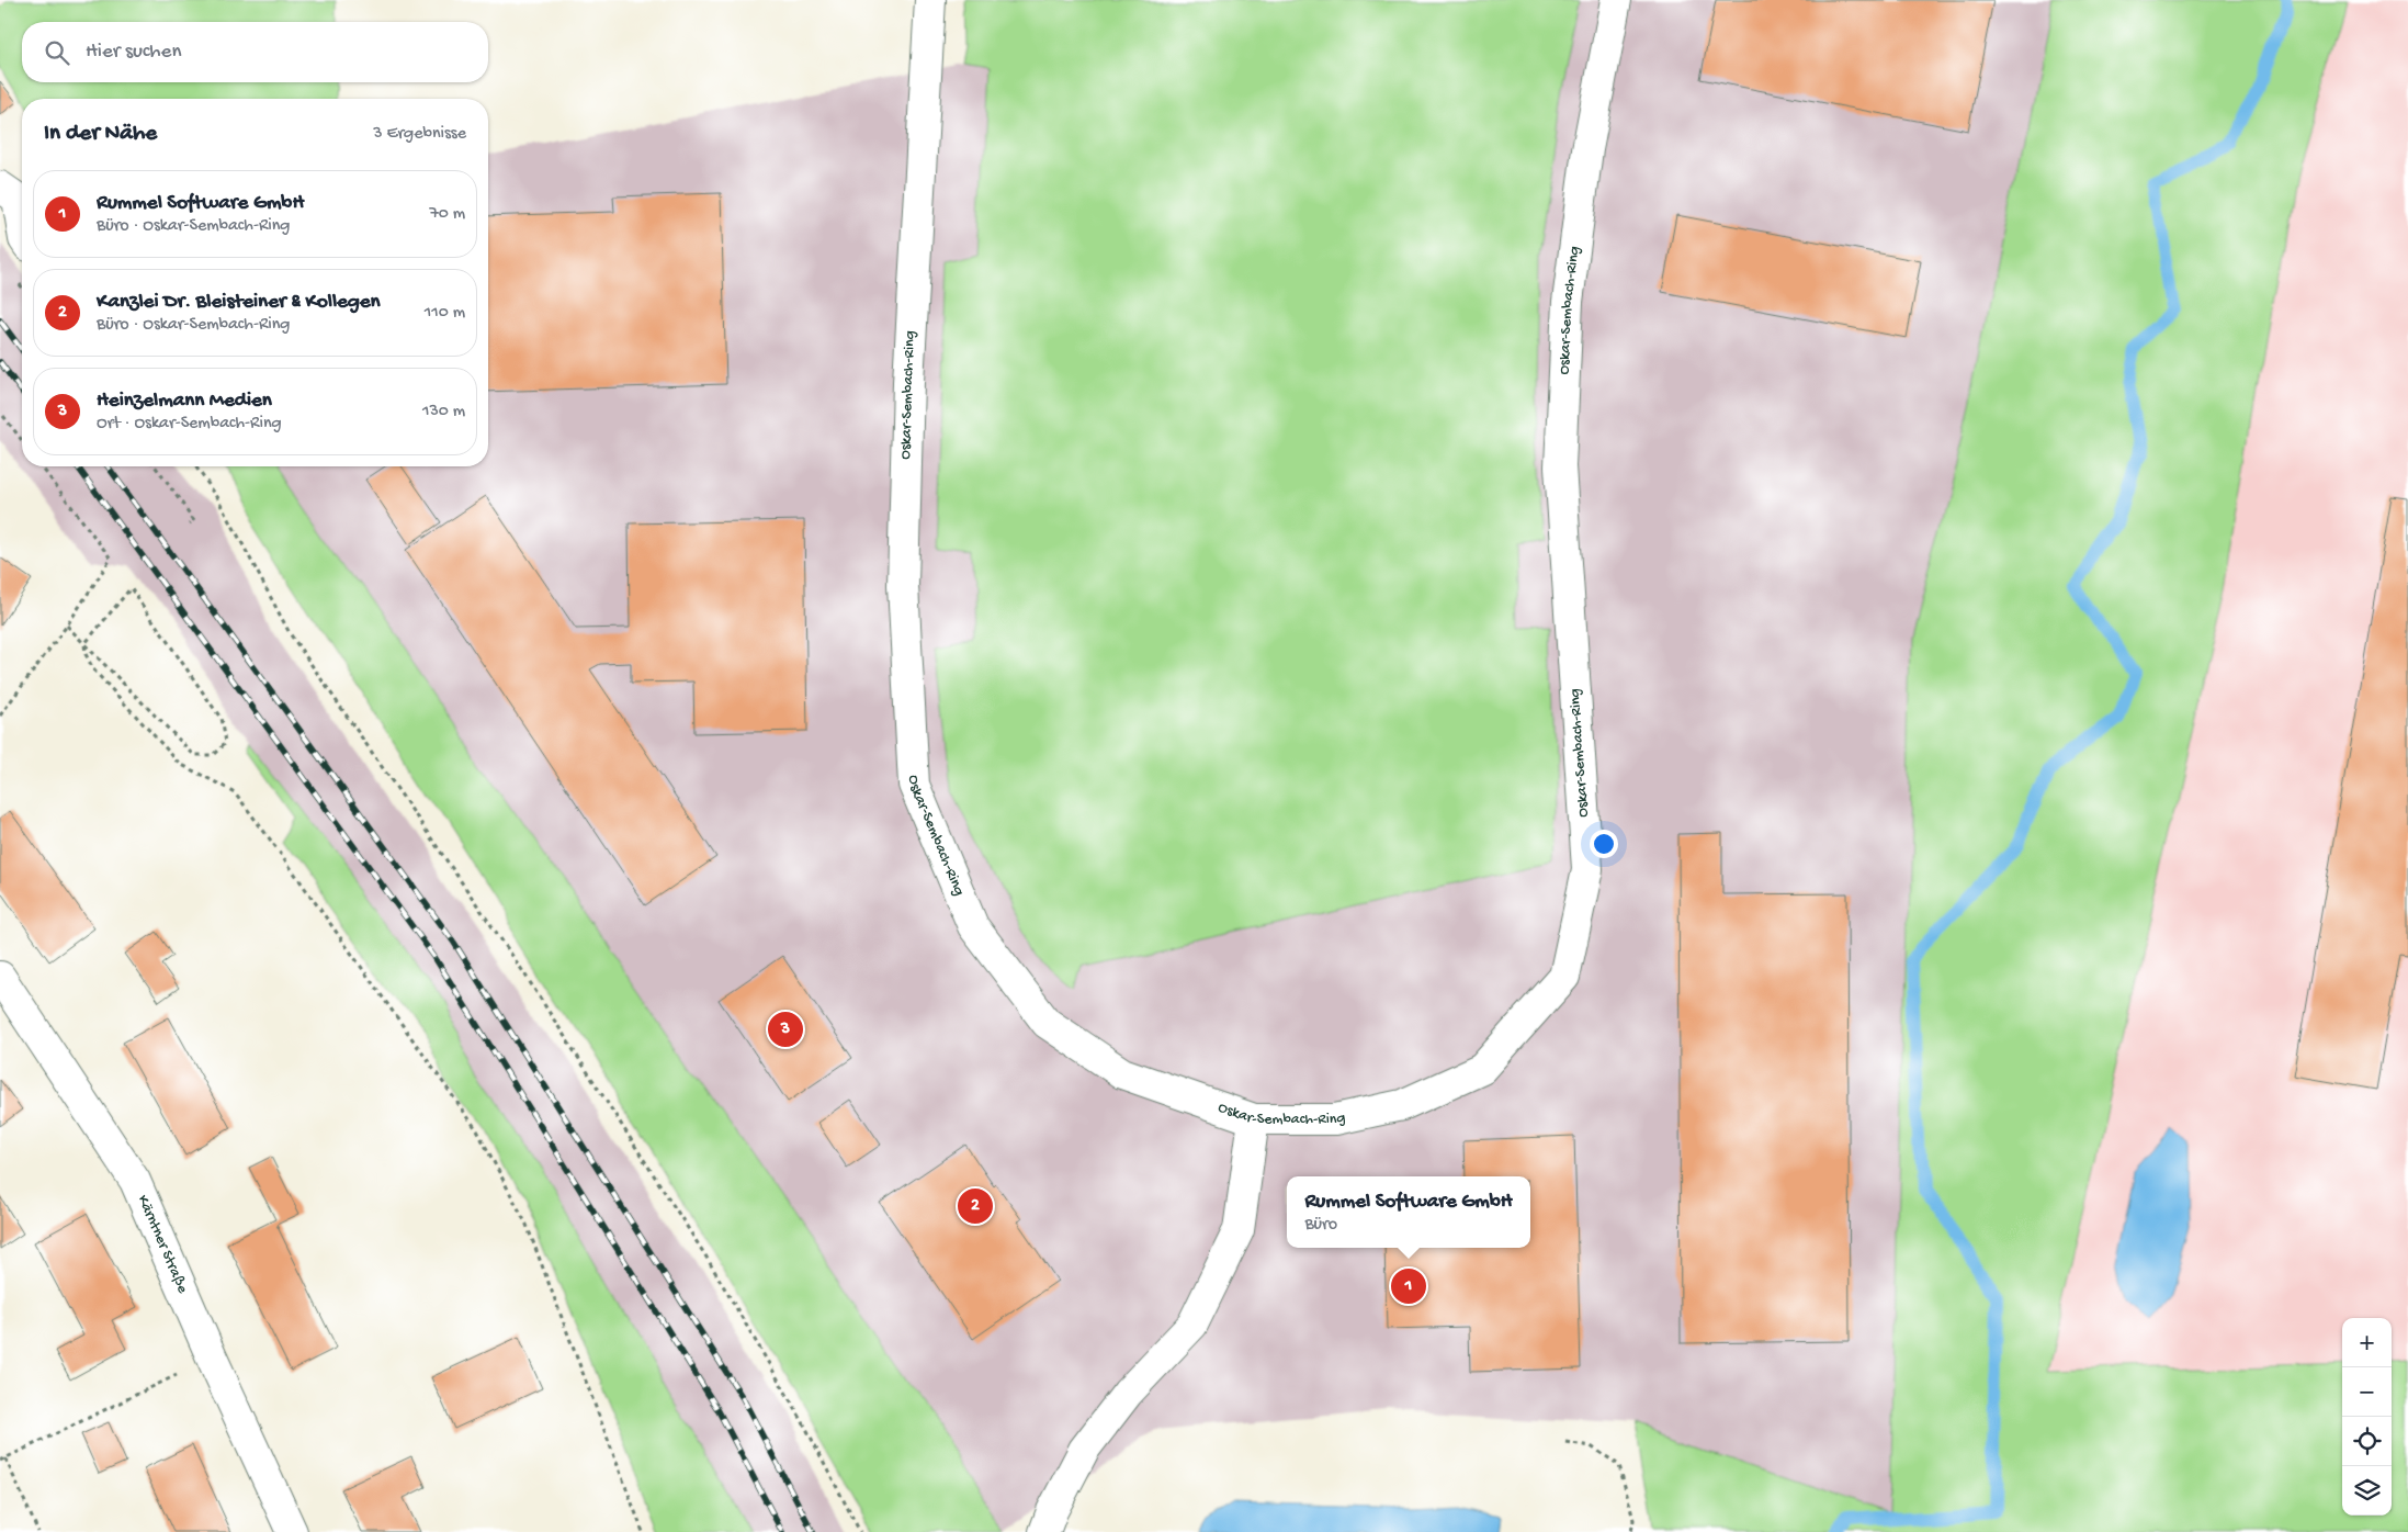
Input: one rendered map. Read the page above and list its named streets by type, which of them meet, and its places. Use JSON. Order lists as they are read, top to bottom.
{
  "streets": {
    "street": ["Oskar-Sembach-Ring", "Kärntner Straße"]
  },
  "page": {
    "search": "Hier suchen",
    "heading": ["In der Nähe", "3 Ergebnisse"],
    "list": [
      {
        "mark": "1",
        "name": "Rummel Software GmbH",
        "note": "Büro · Oskar-Sembach-Ring",
        "value": "70 m"
      },
      {
        "mark": "2",
        "name": "Kanzlei Dr. Bleisteiner & Kollegen",
        "note": "Büro · Oskar-Sembach-Ring",
        "value": "110 m"
      },
      {
        "mark": "3",
        "name": "Heinzelmann Medien",
        "note": "Ort · Oskar-Sembach-Ring",
        "value": "130 m"
      }
    ],
    "pins": ["3", "2", "1"],
    "popup": ["Rummel Software GmbH", "Büro"],
    "map_buttons": ["+", "−"]
  }
}
